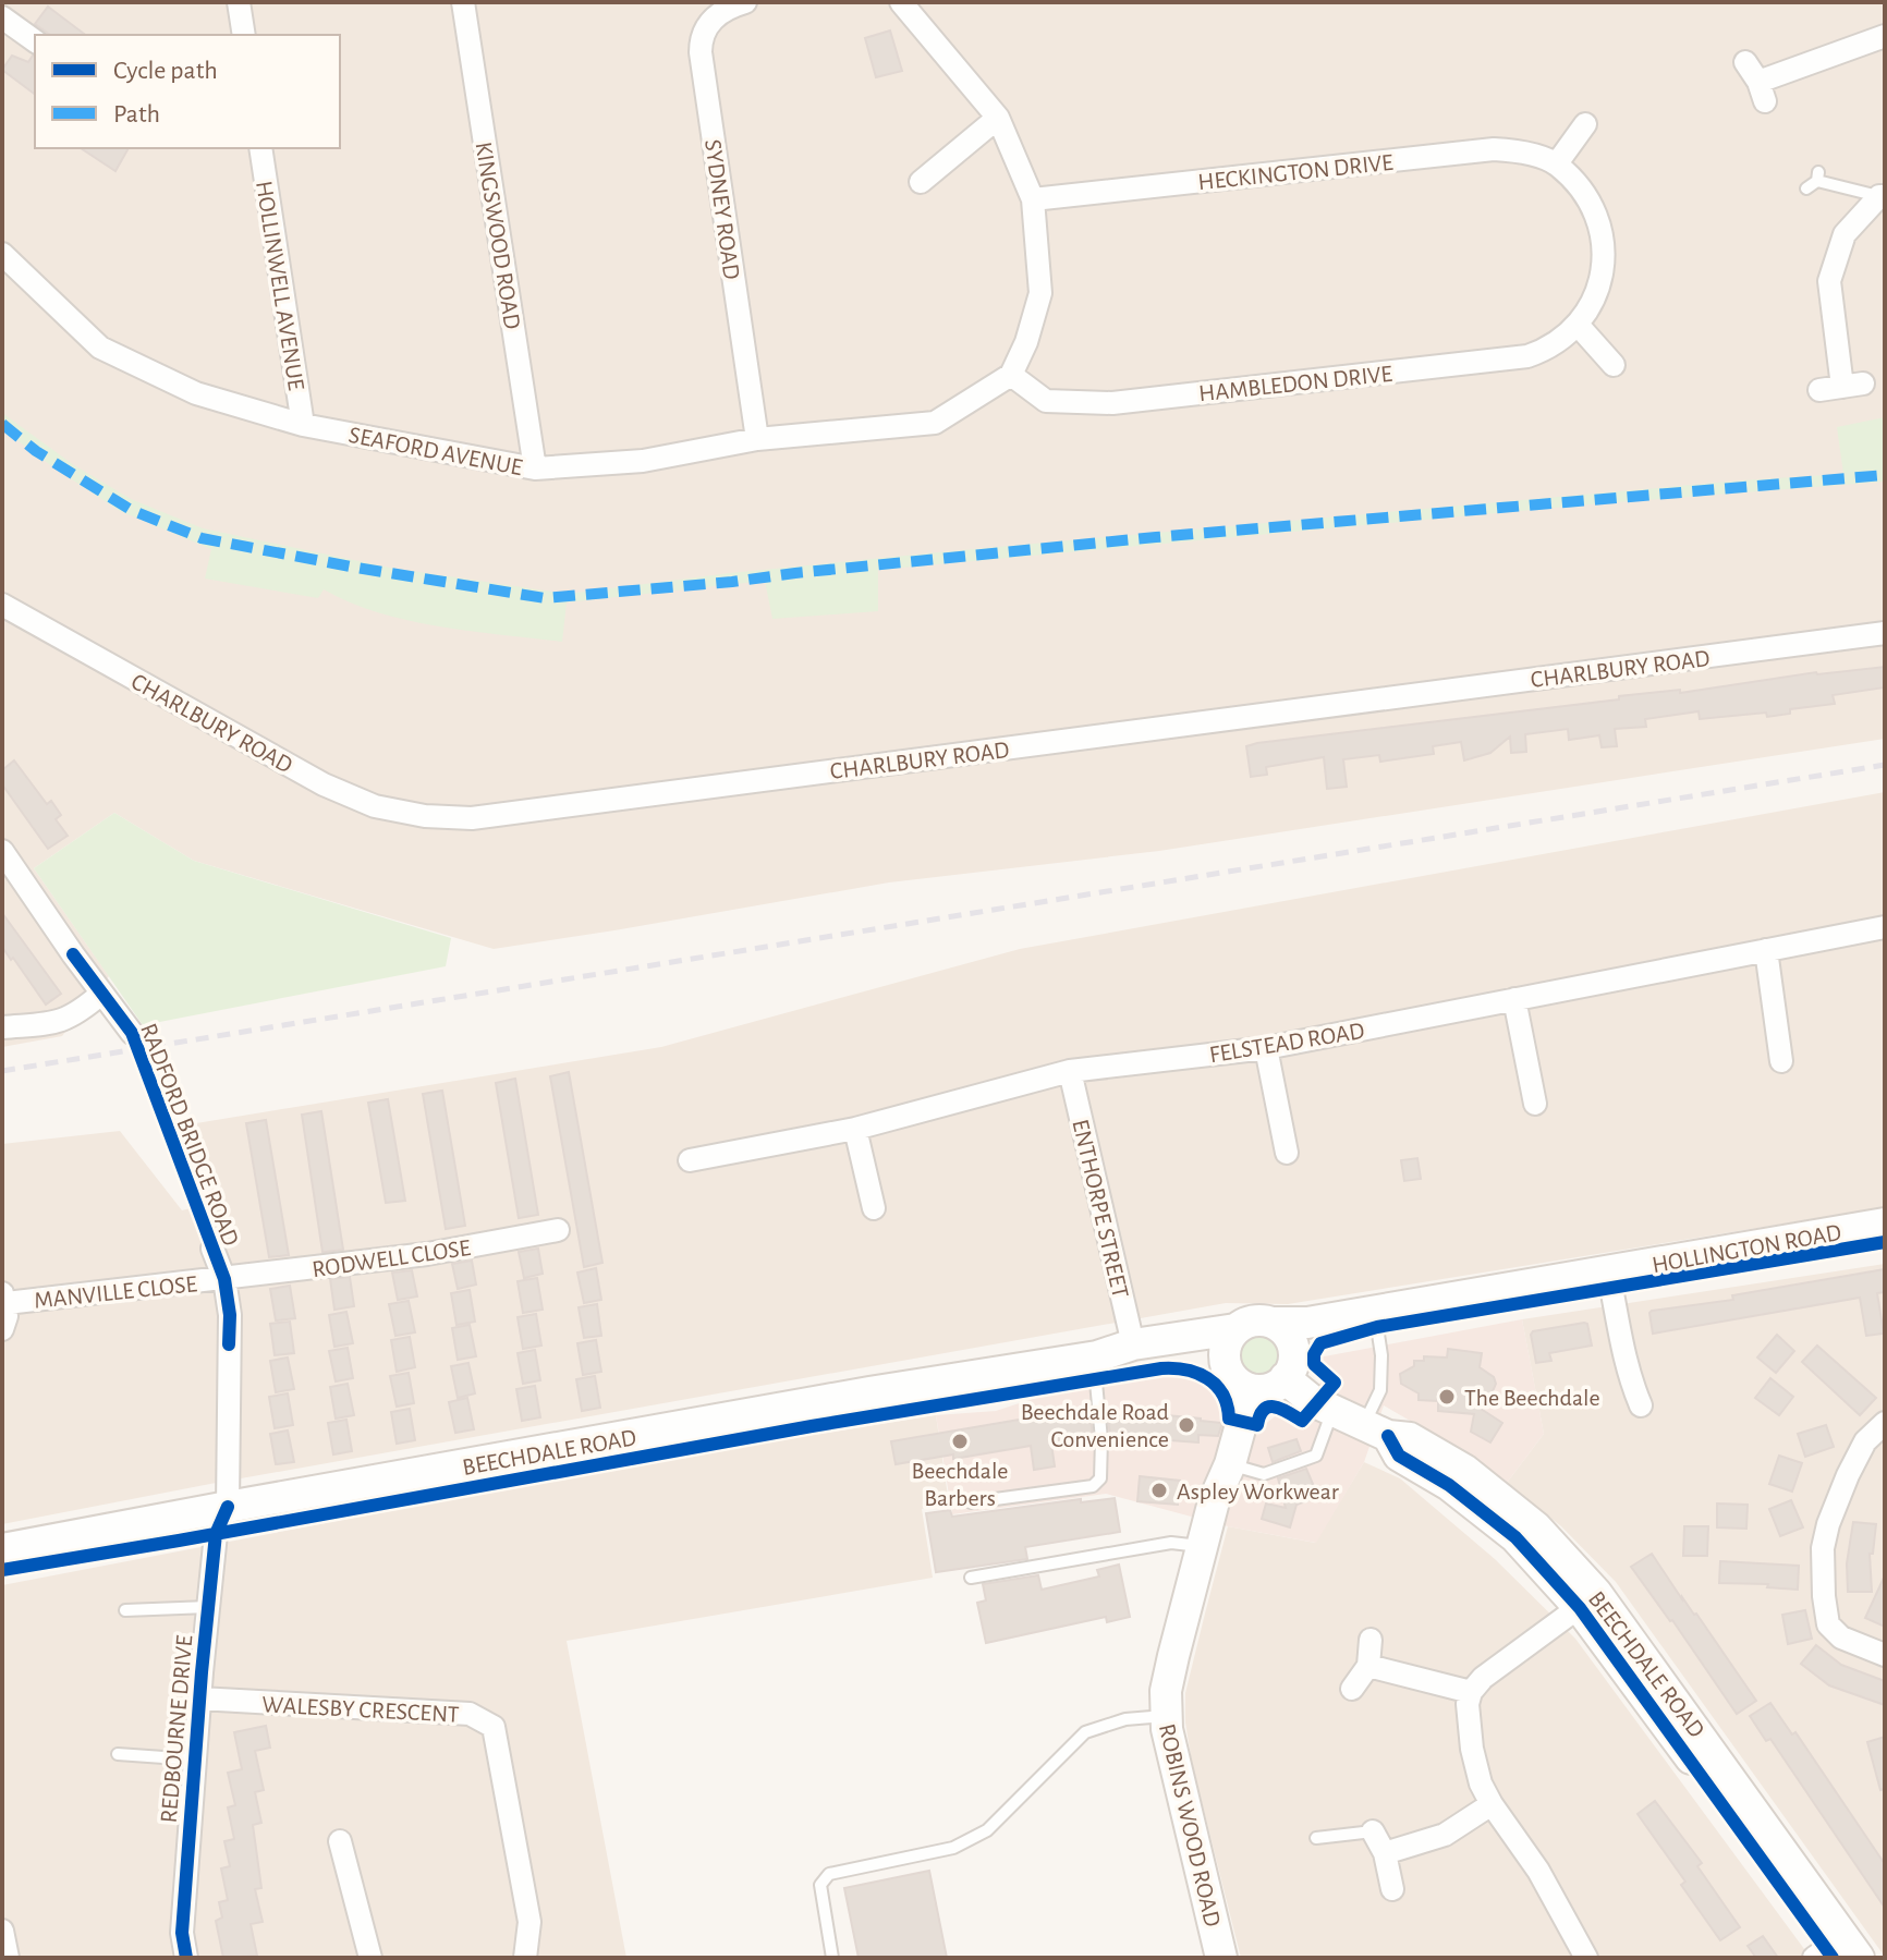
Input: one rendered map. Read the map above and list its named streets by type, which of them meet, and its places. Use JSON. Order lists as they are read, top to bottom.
{
  "streets": {
    "street": [
      "HECKINGTON DRIVE",
      "SYDNEY ROAD",
      "KINGSWOOD ROAD",
      "HOLLINWELL AVENUE",
      "HAMBLEDON DRIVE",
      "SEAFORD AVENUE",
      "CHARLBURY ROAD",
      "FELSTEAD ROAD",
      "RADFORD BRIDGE ROAD",
      "ENTHORPE STREET",
      "HOLLINGTON ROAD",
      "RODWELL CLOSE",
      "MANVILLE CLOSE",
      "BEECHDALE ROAD",
      "WALESBY CRESCENT",
      "REDBOURNE DRIVE",
      "ROBINS WOOD ROAD"
    ]
  },
  "crossings": [
    ["HECKINGTON DRIVE", "HAMBLEDON DRIVE"],
    ["SYDNEY ROAD", "SEAFORD AVENUE"],
    ["KINGSWOOD ROAD", "SEAFORD AVENUE"],
    ["HOLLINWELL AVENUE", "SEAFORD AVENUE"],
    ["HAMBLEDON DRIVE", "SEAFORD AVENUE"],
    ["FELSTEAD ROAD", "ENTHORPE STREET"],
    ["RADFORD BRIDGE ROAD", "RODWELL CLOSE"],
    ["RADFORD BRIDGE ROAD", "MANVILLE CLOSE"],
    ["RADFORD BRIDGE ROAD", "BEECHDALE ROAD"],
    ["RADFORD BRIDGE ROAD", "REDBOURNE DRIVE"],
    ["ENTHORPE STREET", "BEECHDALE ROAD"],
    ["HOLLINGTON ROAD", "BEECHDALE ROAD"],
    ["HOLLINGTON ROAD", "ROBINS WOOD ROAD"],
    ["RODWELL CLOSE", "MANVILLE CLOSE"],
    ["BEECHDALE ROAD", "REDBOURNE DRIVE"],
    ["BEECHDALE ROAD", "ROBINS WOOD ROAD"],
    ["WALESBY CRESCENT", "REDBOURNE DRIVE"]
  ],
  "places": [
    "The Beechdale",
    "Beechdale Road Convenience",
    "Beechdale Barbers",
    "Aspley Workwear"
  ],
  "legend": ["Cycle path", "Path"]
}
